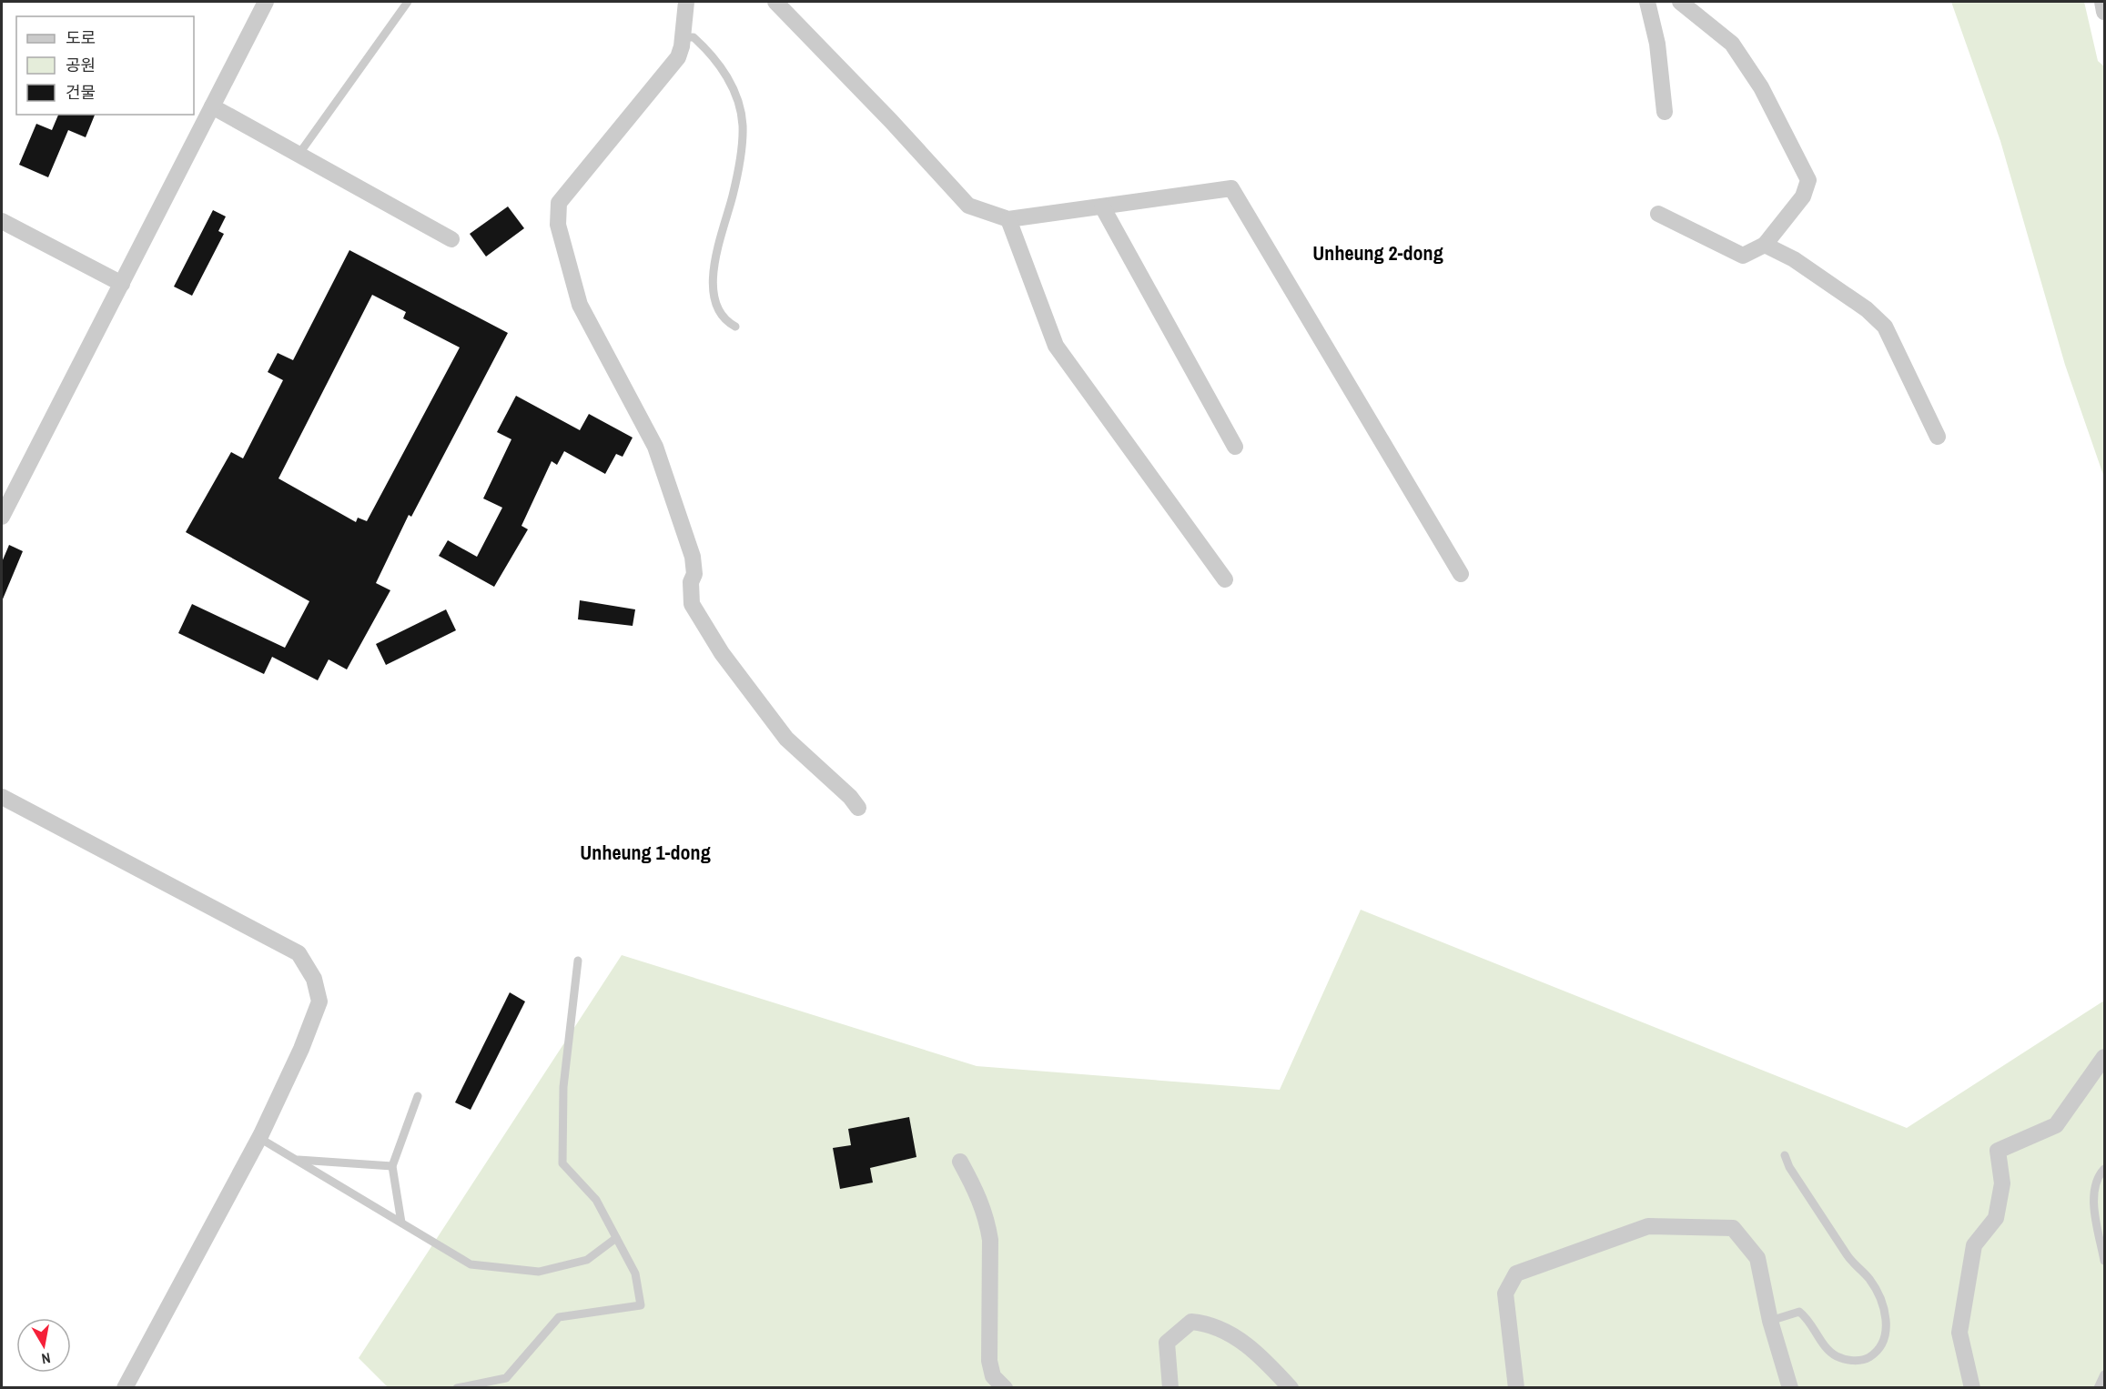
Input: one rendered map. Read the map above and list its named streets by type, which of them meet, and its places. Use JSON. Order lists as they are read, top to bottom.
{
  "districts": ["Unheung 2-dong", "Unheung 1-dong"],
  "legend": ["도로", "공원", "건물"],
  "north": "bottom"
}
